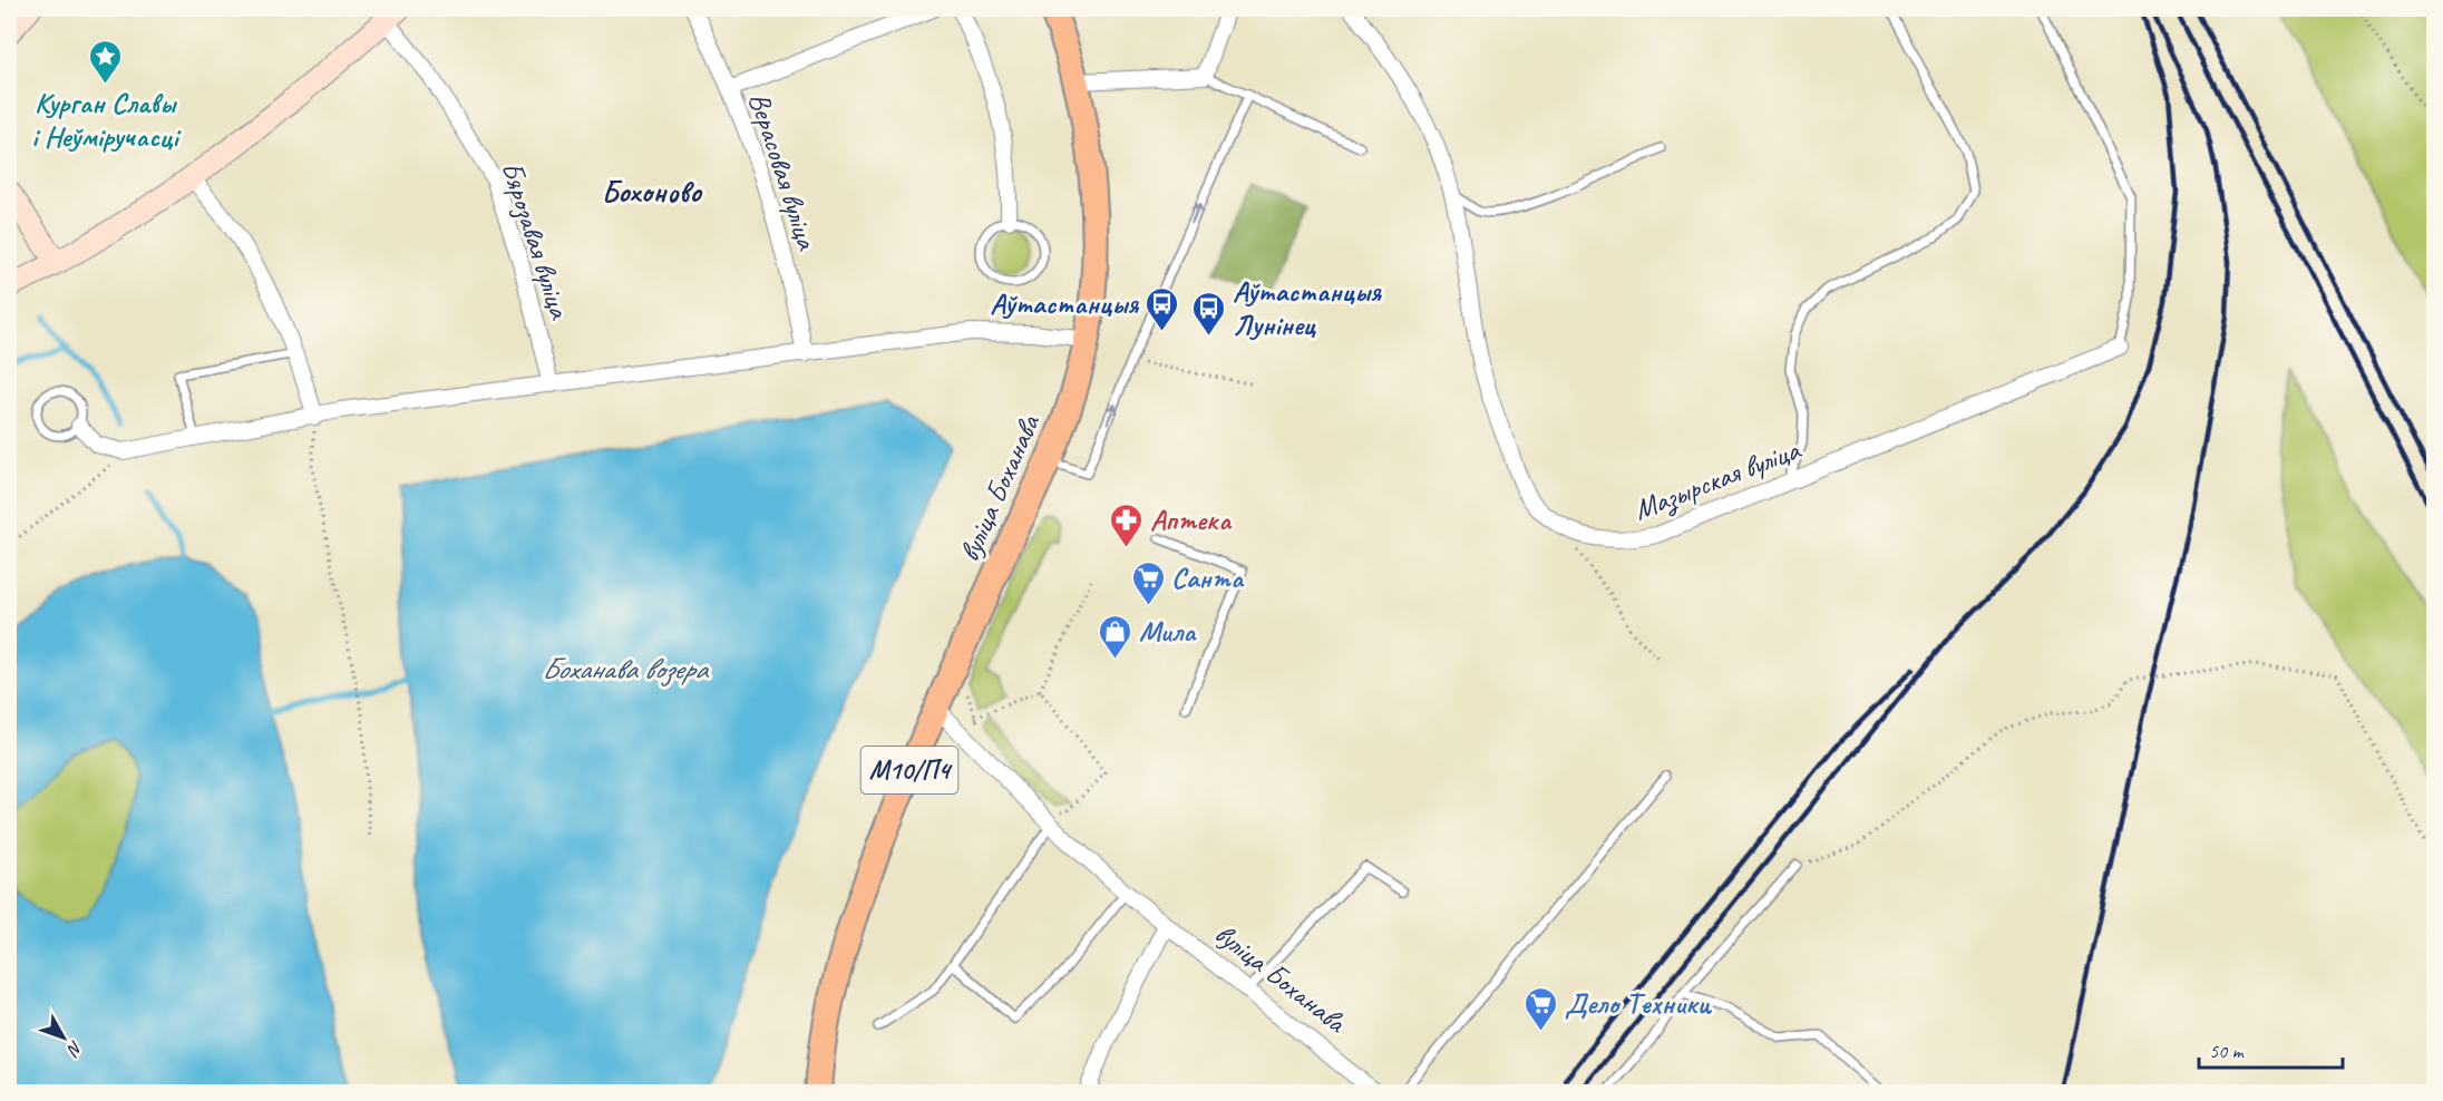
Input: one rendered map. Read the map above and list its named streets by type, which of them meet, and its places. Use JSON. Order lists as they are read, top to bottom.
{
  "streets": {
    "main road": ["вуліца Боханава", "М10/П4"],
    "street": ["Верасовая вуліца", "Бярозавая вуліца", "Мазырская вуліца"]
  },
  "crossings": [
    ["вуліца Боханава", "М10/П4"]
  ],
  "districts": ["Бохоново"],
  "water": ["Боханава возера"],
  "places": {
    "place": ["Курган Славы і Неўміручасці"],
    "bus stop": ["Аўтастанцыя", "Аўтастанцыя Лунінец"],
    "pharmacy": ["Аптека"],
    "supermarket": ["Санта", "Дело Техники"],
    "shop": ["Мила"]
  },
  "scale_bar": "50 m",
  "north": "bottom right"
}
